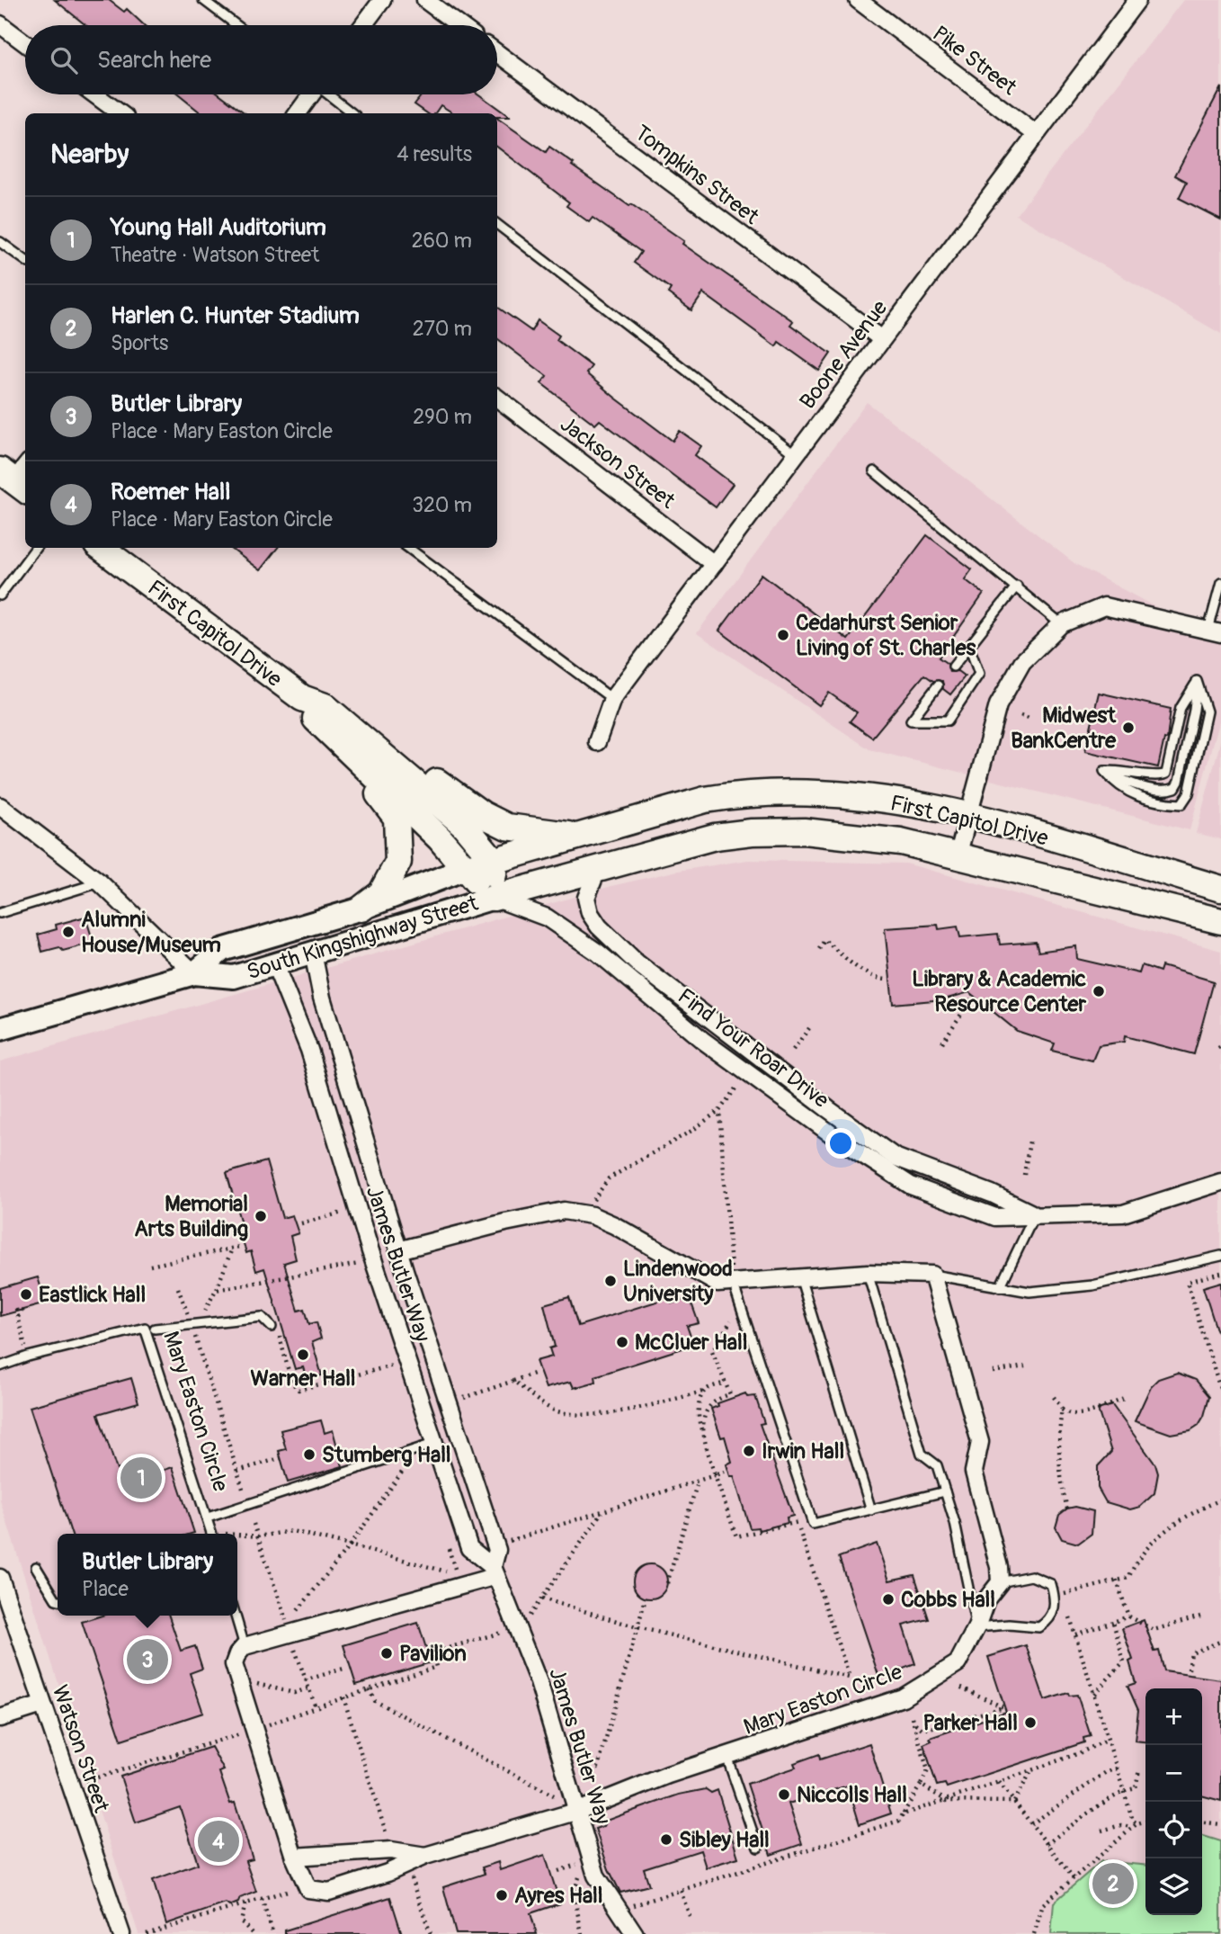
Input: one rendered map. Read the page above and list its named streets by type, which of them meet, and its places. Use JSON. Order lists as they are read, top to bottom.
{
  "streets": {
    "main road": ["First Capitol Drive", "South Kingshighway Street"],
    "street": [
      "Pike Street",
      "Tompkins Street",
      "Boone Avenue",
      "Jackson Street",
      "Find Your Roar Drive",
      "James Butler Way",
      "Mary Easton Circle",
      "Watson Street"
    ]
  },
  "crossings": [
    ["Pike Street", "Boone Avenue"],
    ["Tompkins Street", "Boone Avenue"],
    ["Boone Avenue", "Jackson Street"],
    ["First Capitol Drive", "South Kingshighway Street"],
    ["First Capitol Drive", "Find Your Roar Drive"],
    ["South Kingshighway Street", "Find Your Roar Drive"],
    ["South Kingshighway Street", "James Butler Way"],
    ["James Butler Way", "Mary Easton Circle"]
  ],
  "places": [
    "Cedarhurst Senior Living of St. Charles",
    "Midwest BankCentre",
    "Alumni House/Museum",
    "Library & Academic Resource Center",
    "Memorial Arts Building",
    "Lindenwood University",
    "Eastlick Hall",
    "McCluer Hall",
    "Warner Hall",
    "Irwin Hall",
    "Stumberg Hall",
    "Cobbs Hall",
    "Pavilion",
    "Parker Hall",
    "Niccolls Hall",
    "Sibley Hall",
    "Ayres Hall"
  ],
  "page": {
    "search": "Search here",
    "heading": ["Nearby", "4 results"],
    "list": [
      {
        "mark": "1",
        "name": "Young Hall Auditorium",
        "note": "Theatre · Watson Street",
        "value": "260 m"
      },
      {
        "mark": "2",
        "name": "Harlen C. Hunter Stadium",
        "note": "Sports",
        "value": "270 m"
      },
      {
        "mark": "3",
        "name": "Butler Library",
        "note": "Place · Mary Easton Circle",
        "value": "290 m"
      },
      {
        "mark": "4",
        "name": "Roemer Hall",
        "note": "Place · Mary Easton Circle",
        "value": "320 m"
      }
    ],
    "pins": [
      "1",
      "3",
      "4",
      "2"
    ],
    "popup": ["Butler Library", "Place"],
    "map_buttons": ["+", "−"]
  }
}
